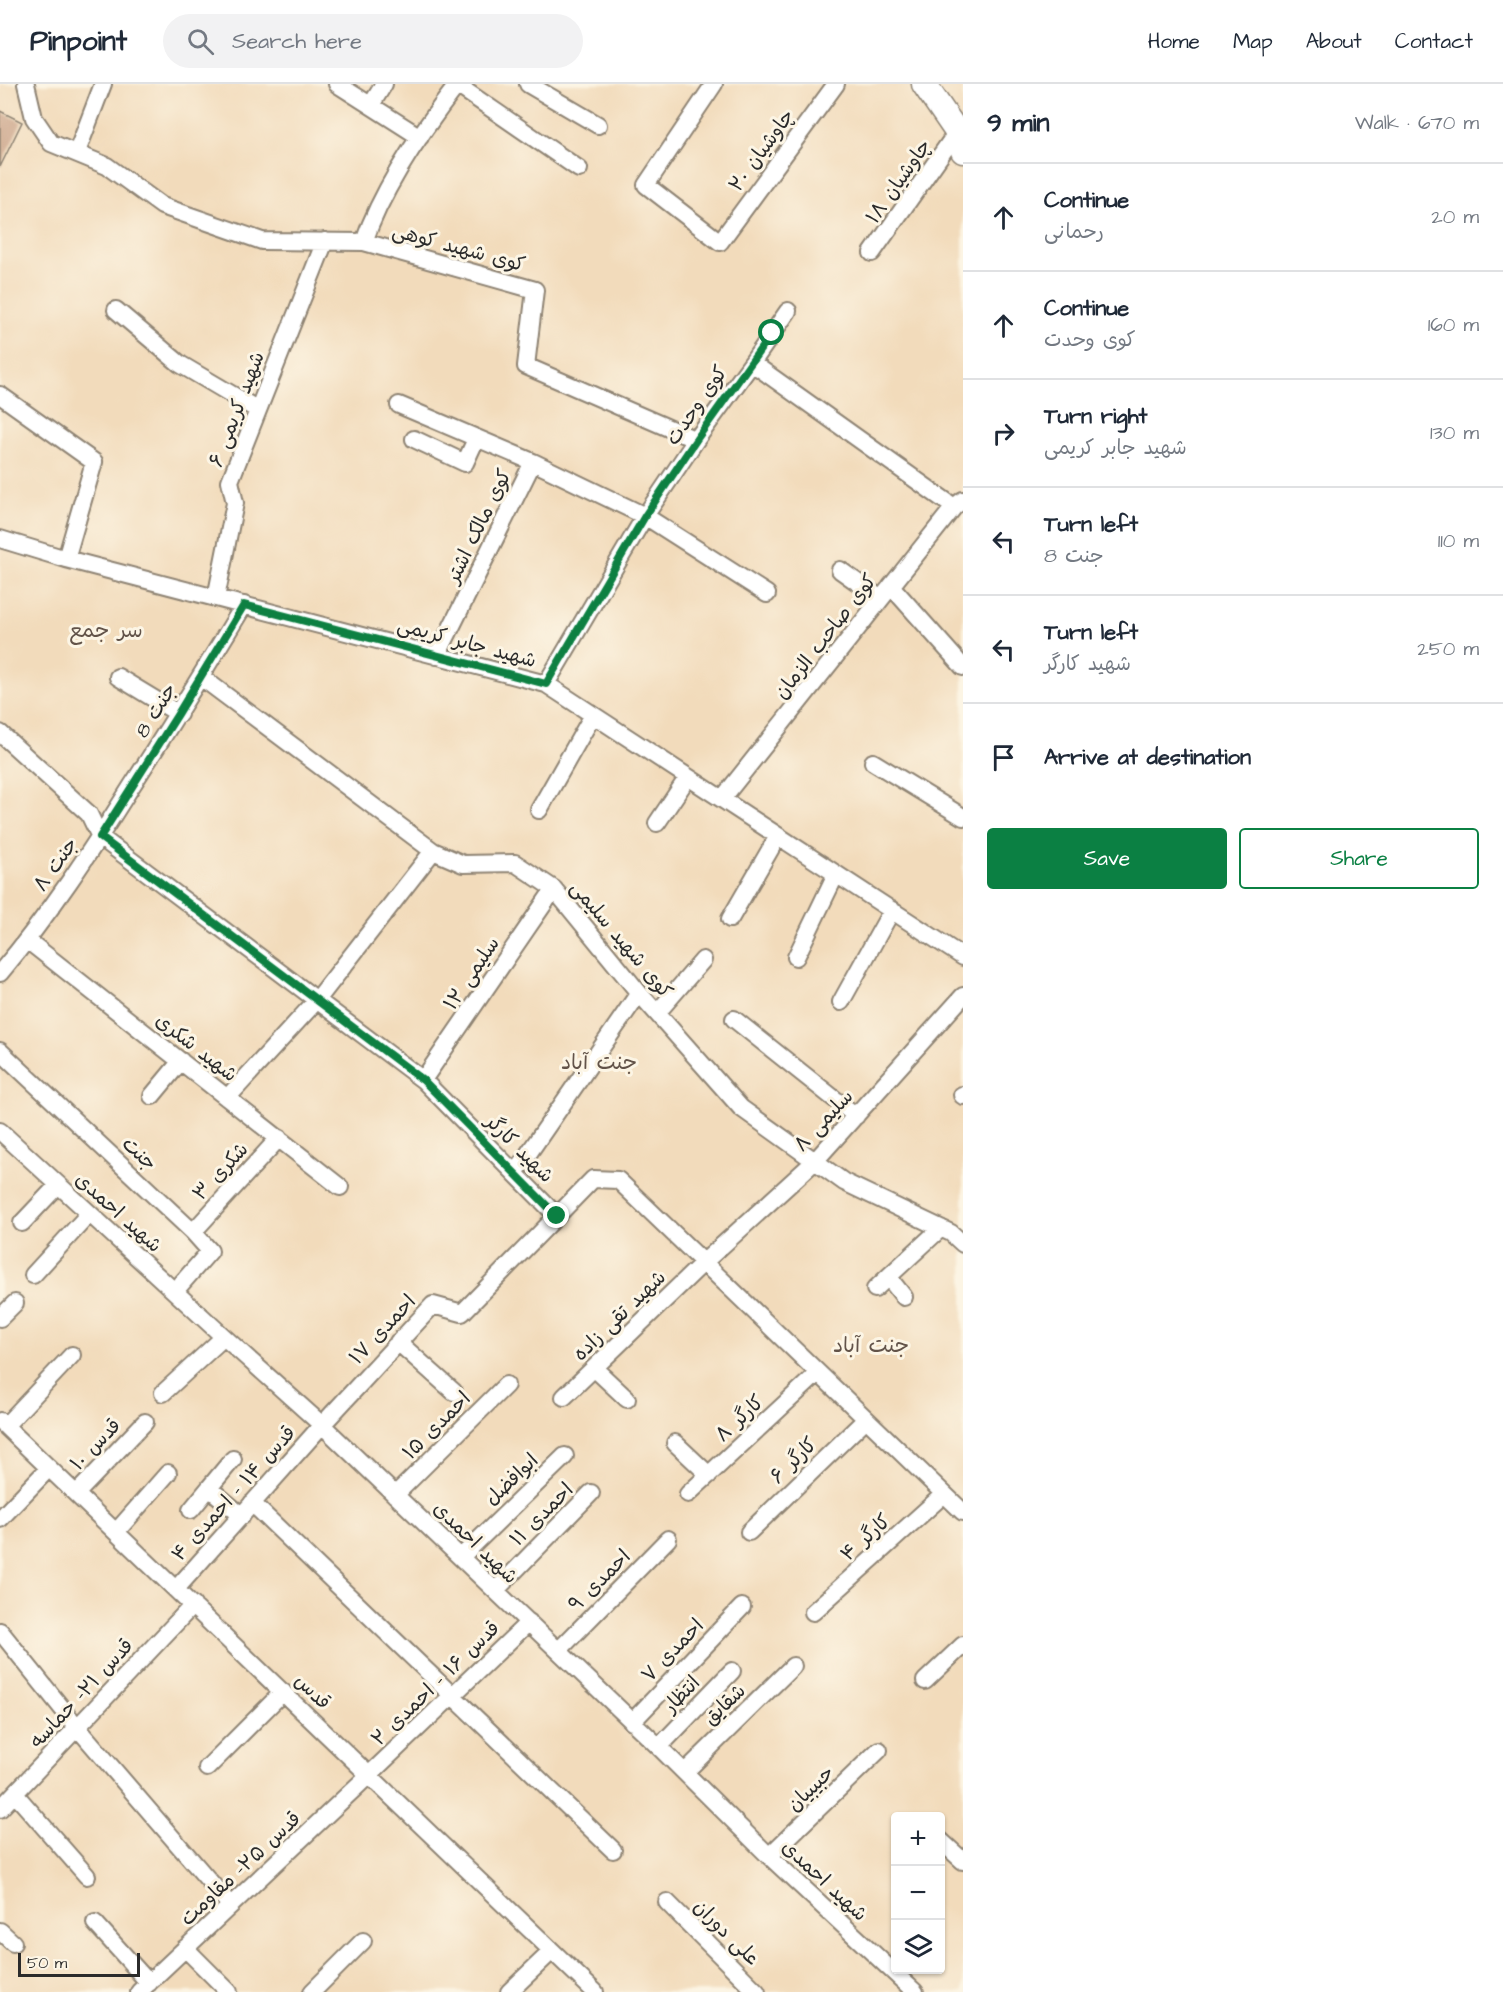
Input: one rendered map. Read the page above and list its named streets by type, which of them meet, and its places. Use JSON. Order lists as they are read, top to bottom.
{
  "streets": {
    "street": [
      "چاوشیان ۲۰",
      "چاوشیان ۱۸",
      "کوی شهید کوهی",
      "کوی وحدت",
      "شهید کریمی ۶",
      "کوی مالک اشتر",
      "کوی صاحب الزمان",
      "شهید جابر کریمی",
      "جنت 8",
      "جنت ۸",
      "کوی شهید سلیمی",
      "سلیمی ۱۲",
      "شهید شکری",
      "سلیمی ۸",
      "شهید کارگر",
      "جنت",
      "شکری ۳",
      "شهید احمدی",
      "شهید تقی زاده",
      "احمدی ۱۷",
      "کارگر ۸",
      "احمدی ۱۵",
      "قدس ۱۰",
      "کارگر ۶",
      "ابوافضل",
      "قدس ۱۴ - احمدی ۴",
      "احمدی ۱۱",
      "کارگر ۴",
      "احمدی ۹",
      "احمدی ۷",
      "قدس ۱۶ - احمدی ۲",
      "قدس",
      "قدس ۲۱- حماسه",
      "انتظار",
      "شقایق",
      "حبیبیان",
      "قدس ۲۵- مقاومت",
      "علی دوران"
    ]
  },
  "crossings": [
    ["کوی شهید کوهی", "کوی وحدت"],
    ["کوی شهید کوهی", "شهید کریمی ۶"],
    ["کوی وحدت", "کوی مالک اشتر"],
    ["کوی وحدت", "کوی صاحب الزمان"],
    ["کوی وحدت", "شهید جابر کریمی"],
    ["شهید کریمی ۶", "شهید جابر کریمی"],
    ["کوی مالک اشتر", "شهید جابر کریمی"],
    ["کوی صاحب الزمان", "شهید جابر کریمی"],
    ["شهید جابر کریمی", "جنت 8"],
    ["جنت 8", "جنت ۸"],
    ["جنت 8", "کوی شهید سلیمی"],
    ["جنت 8", "شهید کارگر"],
    ["جنت ۸", "شهید شکری"],
    ["جنت ۸", "شهید کارگر"],
    ["کوی شهید سلیمی", "سلیمی ۱۲"],
    ["کوی شهید سلیمی", "سلیمی ۸"],
    ["سلیمی ۱۲", "شهید کارگر"],
    ["شهید شکری", "شکری ۳"],
    ["سلیمی ۸", "شهید تقی زاده"],
    ["شهید کارگر", "احمدی ۱۷"],
    ["جنت", "شکری ۳"],
    ["جنت", "شهید احمدی"],
    ["شهید احمدی", "احمدی ۱۷"],
    ["شهید احمدی", "احمدی ۱۵"],
    ["شهید احمدی", "ابوافضل"],
    ["شهید احمدی", "قدس ۱۴ - احمدی ۴"],
    ["شهید احمدی", "احمدی ۱۱"],
    ["شهید احمدی", "احمدی ۹"],
    ["شهید احمدی", "احمدی ۷"],
    ["شهید احمدی", "قدس ۱۶ - احمدی ۲"],
    ["شهید احمدی", "انتظار"],
    ["شهید احمدی", "شقایق"],
    ["شهید احمدی", "حبیبیان"],
    ["احمدی ۱۷", "قدس ۱۴ - احمدی ۴"],
    ["قدس ۱۰", "قدس"],
    ["قدس ۱۴ - احمدی ۴", "قدس"],
    ["قدس ۱۶ - احمدی ۲", "قدس"],
    ["قدس ۱۶ - احمدی ۲", "قدس ۲۵- مقاومت"],
    ["قدس", "قدس ۲۱- حماسه"],
    ["قدس", "قدس ۲۵- مقاومت"]
  ],
  "districts": ["سر جمع", "جنت آباد", "جنت آباد"],
  "scale_bar": "50 m",
  "page": {
    "header": "Pinpoint",
    "search": "Search here",
    "nav": [
      "Home",
      "Map",
      "About",
      "Contact"
    ],
    "heading": ["9 min", "Walk · 670 m"],
    "list": [
      ["Continue", "رحمانی", "20 m"],
      ["Continue", "کوی وحدت", "160 m"],
      ["Turn right", "شهید جابر کریمی", "130 m"],
      ["Turn left", "جنت 8", "110 m"],
      ["Turn left", "شهید کارگر", "250 m"],
      "Arrive at destination"
    ],
    "buttons": ["Save", "Share"],
    "map_buttons": ["+", "−"],
    "scale": "50 m"
  }
}
